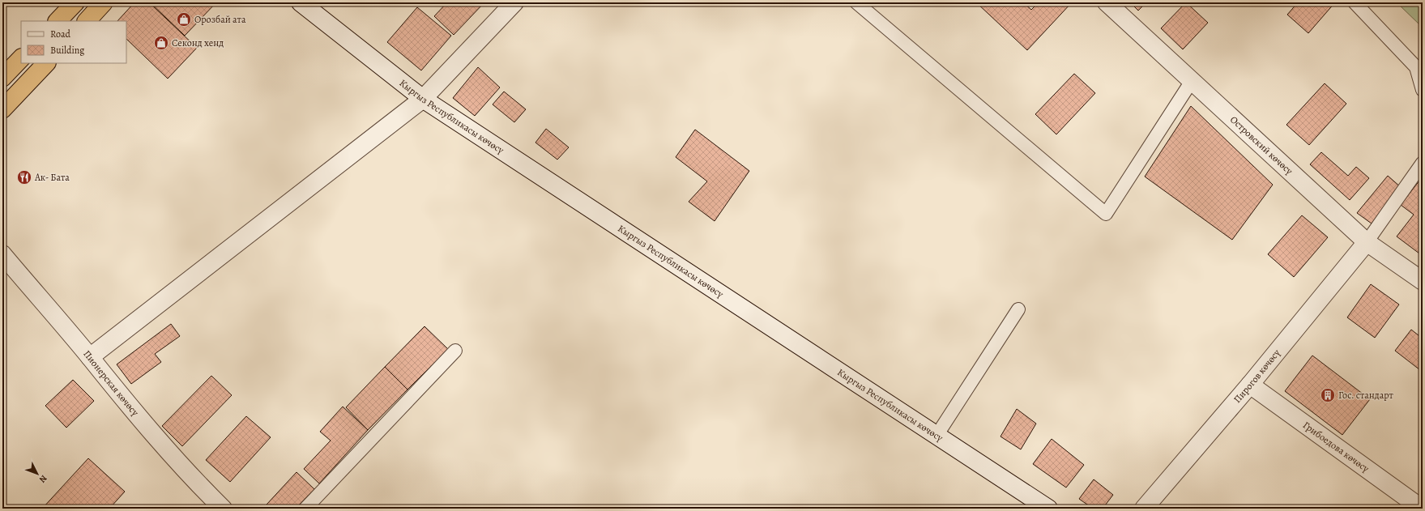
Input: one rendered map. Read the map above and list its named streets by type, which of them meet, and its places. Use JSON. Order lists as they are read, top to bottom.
{
  "streets": {
    "street": [
      "Кыргыз Республикасы көчөсү",
      "Островский көчөсү",
      "Пирогов көчөсү",
      "Пионерская көчөсү",
      "Грибоедова көчөсү"
    ]
  },
  "crossings": [
    ["Островский көчөсү", "Пирогов көчөсү"],
    ["Пирогов көчөсү", "Грибоедова көчөсү"]
  ],
  "places": {
    "shop": ["Орозбай ата", "Секонд хенд"],
    "restaurant": ["Ак- Бата"],
    "building": ["Гос. стандарт"]
  },
  "legend": ["Road", "Building"],
  "north": "bottom right"
}
